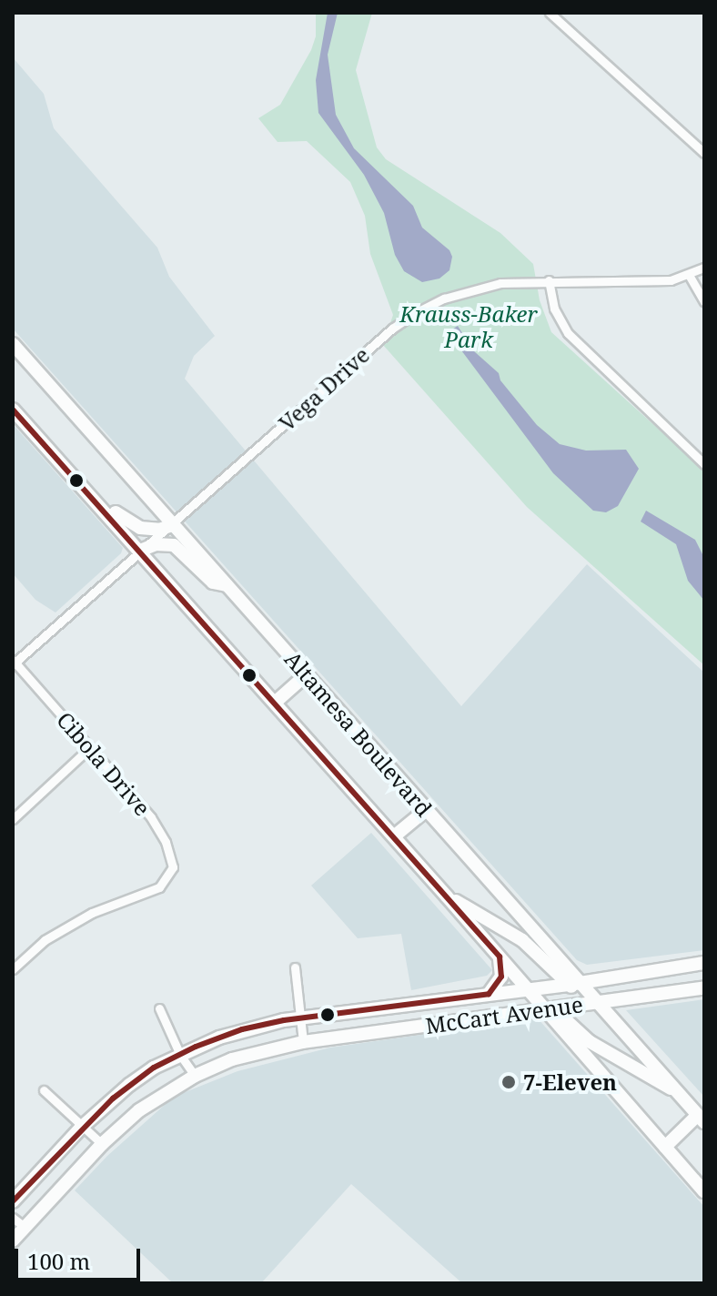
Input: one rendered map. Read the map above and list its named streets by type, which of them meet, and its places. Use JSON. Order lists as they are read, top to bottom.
{
  "streets": {
    "main road": ["Altamesa Boulevard", "McCart Avenue"],
    "street": ["Vega Drive", "Cibola Drive"]
  },
  "crossings": [
    ["Vega Drive", "Altamesa Boulevard"],
    ["Vega Drive", "Cibola Drive"],
    ["Altamesa Boulevard", "McCart Avenue"]
  ],
  "parks": ["Krauss-Baker Park"],
  "places": ["7-Eleven"],
  "scale_bar": "100 m"
}
